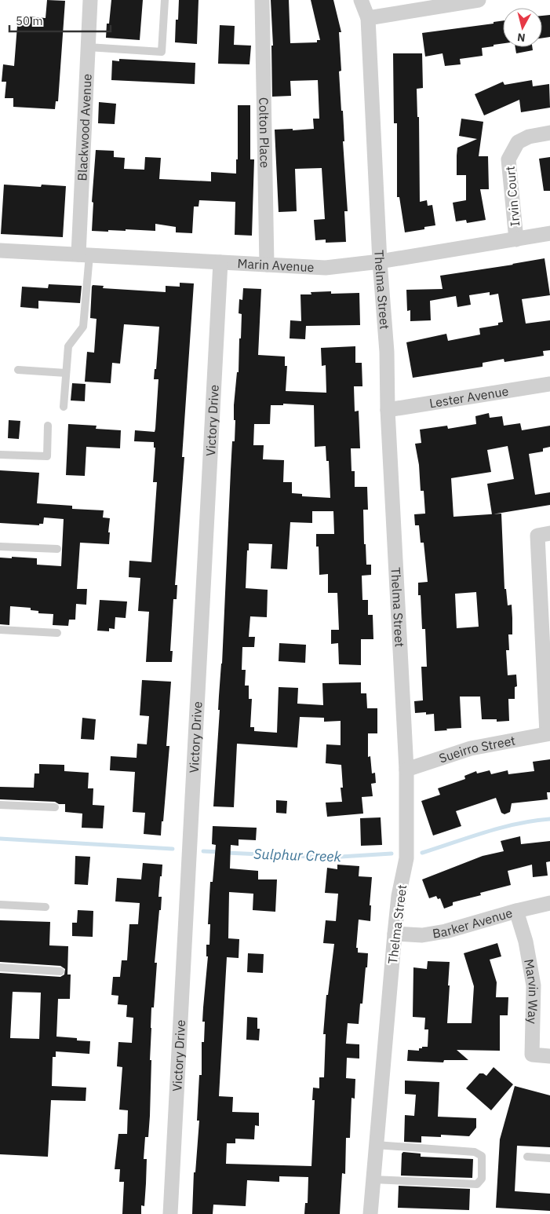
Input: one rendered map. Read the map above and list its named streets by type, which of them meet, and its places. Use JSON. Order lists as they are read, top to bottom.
{
  "streets": {
    "street": [
      "Blackwood Avenue",
      "Colton Place",
      "Irvin Court",
      "Marin Avenue",
      "Thelma Street",
      "Lester Avenue",
      "Victory Drive",
      "Sueirro Street",
      "Barker Avenue",
      "Marvin Way"
    ]
  },
  "crossings": [
    ["Blackwood Avenue", "Marin Avenue"],
    ["Colton Place", "Marin Avenue"],
    ["Irvin Court", "Marin Avenue"],
    ["Marin Avenue", "Thelma Street"],
    ["Marin Avenue", "Victory Drive"],
    ["Thelma Street", "Lester Avenue"],
    ["Thelma Street", "Sueirro Street"],
    ["Thelma Street", "Barker Avenue"],
    ["Barker Avenue", "Marvin Way"]
  ],
  "water": ["Sulphur Creek"],
  "scale_bar": "50 m",
  "north": "bottom"
}
